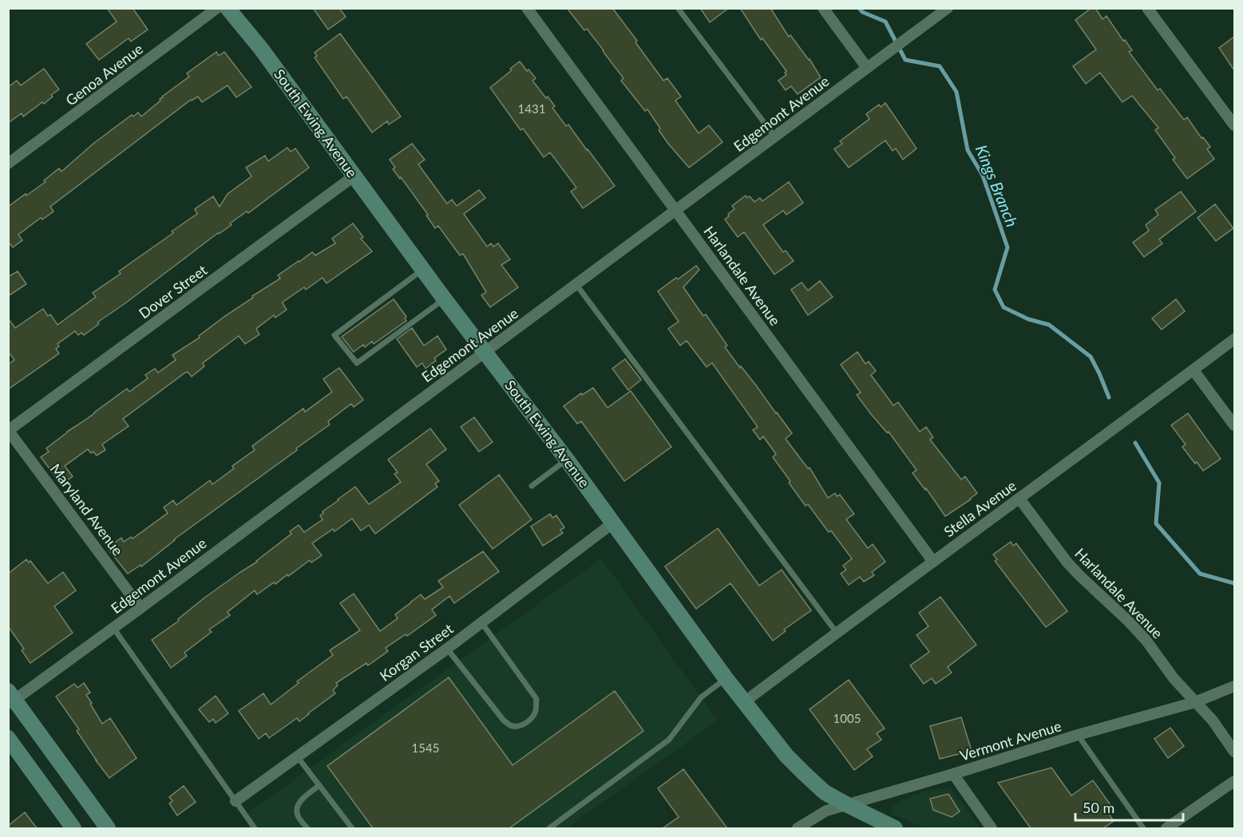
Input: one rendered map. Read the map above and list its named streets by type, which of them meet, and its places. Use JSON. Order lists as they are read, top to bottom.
{
  "streets": {
    "street": [
      "Genoa Avenue",
      "Edgemont Avenue",
      "South Ewing Avenue",
      "Harlandale Avenue",
      "Dover Street",
      "Stella Avenue",
      "Maryland Avenue",
      "Korgan Street",
      "Vermont Avenue"
    ]
  },
  "crossings": [
    ["Edgemont Avenue", "South Ewing Avenue"],
    ["Edgemont Avenue", "Harlandale Avenue"],
    ["Edgemont Avenue", "Maryland Avenue"],
    ["South Ewing Avenue", "Dover Street"],
    ["South Ewing Avenue", "Stella Avenue"],
    ["South Ewing Avenue", "Korgan Street"],
    ["South Ewing Avenue", "Vermont Avenue"],
    ["Harlandale Avenue", "Stella Avenue"],
    ["Harlandale Avenue", "Vermont Avenue"],
    ["Dover Street", "Maryland Avenue"]
  ],
  "water": ["Kings Branch"],
  "house_numbers": ["1431", "1005", "1545"],
  "scale_bar": "50 m"
}
